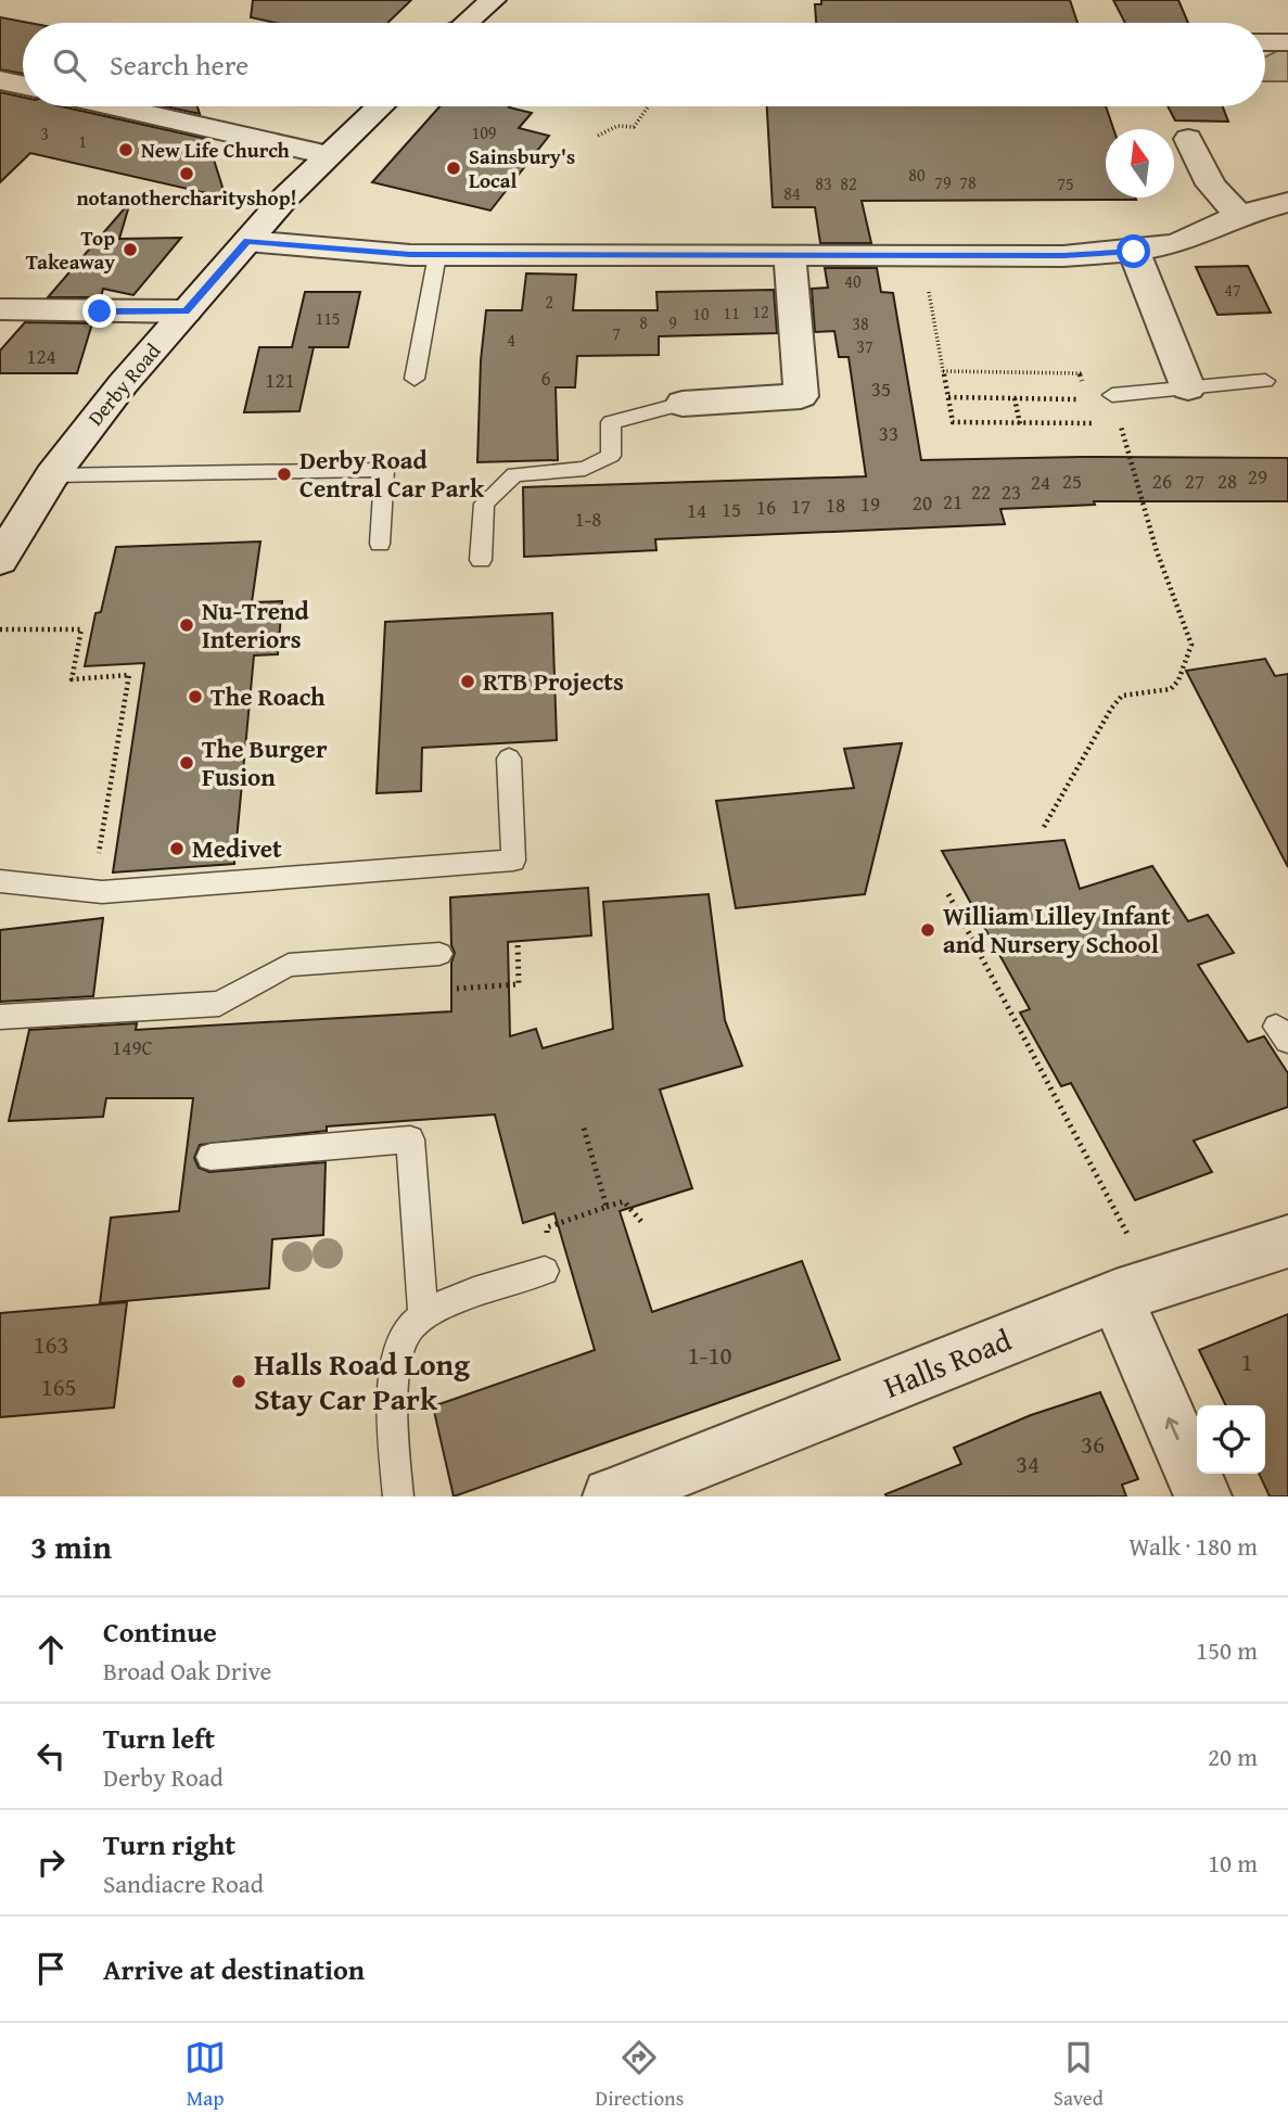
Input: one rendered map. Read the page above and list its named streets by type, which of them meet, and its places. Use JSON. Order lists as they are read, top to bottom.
{
  "streets": {
    "street": ["Derby Road", "Halls Road"]
  },
  "places": [
    "New Life Church",
    "Sainsbury's Local",
    "notanothercharityshop!",
    "Top Takeaway",
    "Derby Road Central Car Park",
    "Nu-Trend Interiors",
    "RTB Projects",
    "The Roach",
    "The Burger Fusion",
    "Medivet",
    "William Lilley Infant and Nursery School",
    "Halls Road Long Stay Car Park"
  ],
  "house_numbers": [
    "109",
    "3",
    "1",
    "80",
    "79",
    "78",
    "83",
    "82",
    "75",
    "84",
    "40",
    "47",
    "2",
    "12",
    "11",
    "10",
    "115",
    "8",
    "9",
    "38",
    "7",
    "4",
    "37",
    "124",
    "6",
    "121",
    "35",
    "33",
    "29",
    "25",
    "26",
    "27",
    "28",
    "24",
    "22",
    "23",
    "21",
    "20",
    "19",
    "18",
    "17",
    "16",
    "15",
    "14",
    "1-8",
    "149C",
    "163",
    "1-10",
    "1",
    "165",
    "36",
    "34"
  ],
  "north": "top",
  "page": {
    "search": "Search here",
    "heading": ["3 min", "Walk · 180 m"],
    "list": [
      ["Continue", "Broad Oak Drive", "150 m"],
      ["Turn left", "Derby Road", "20 m"],
      ["Turn right", "Sandiacre Road", "10 m"],
      "Arrive at destination"
    ],
    "nav": ["Map", "Directions", "Saved"]
  }
}
